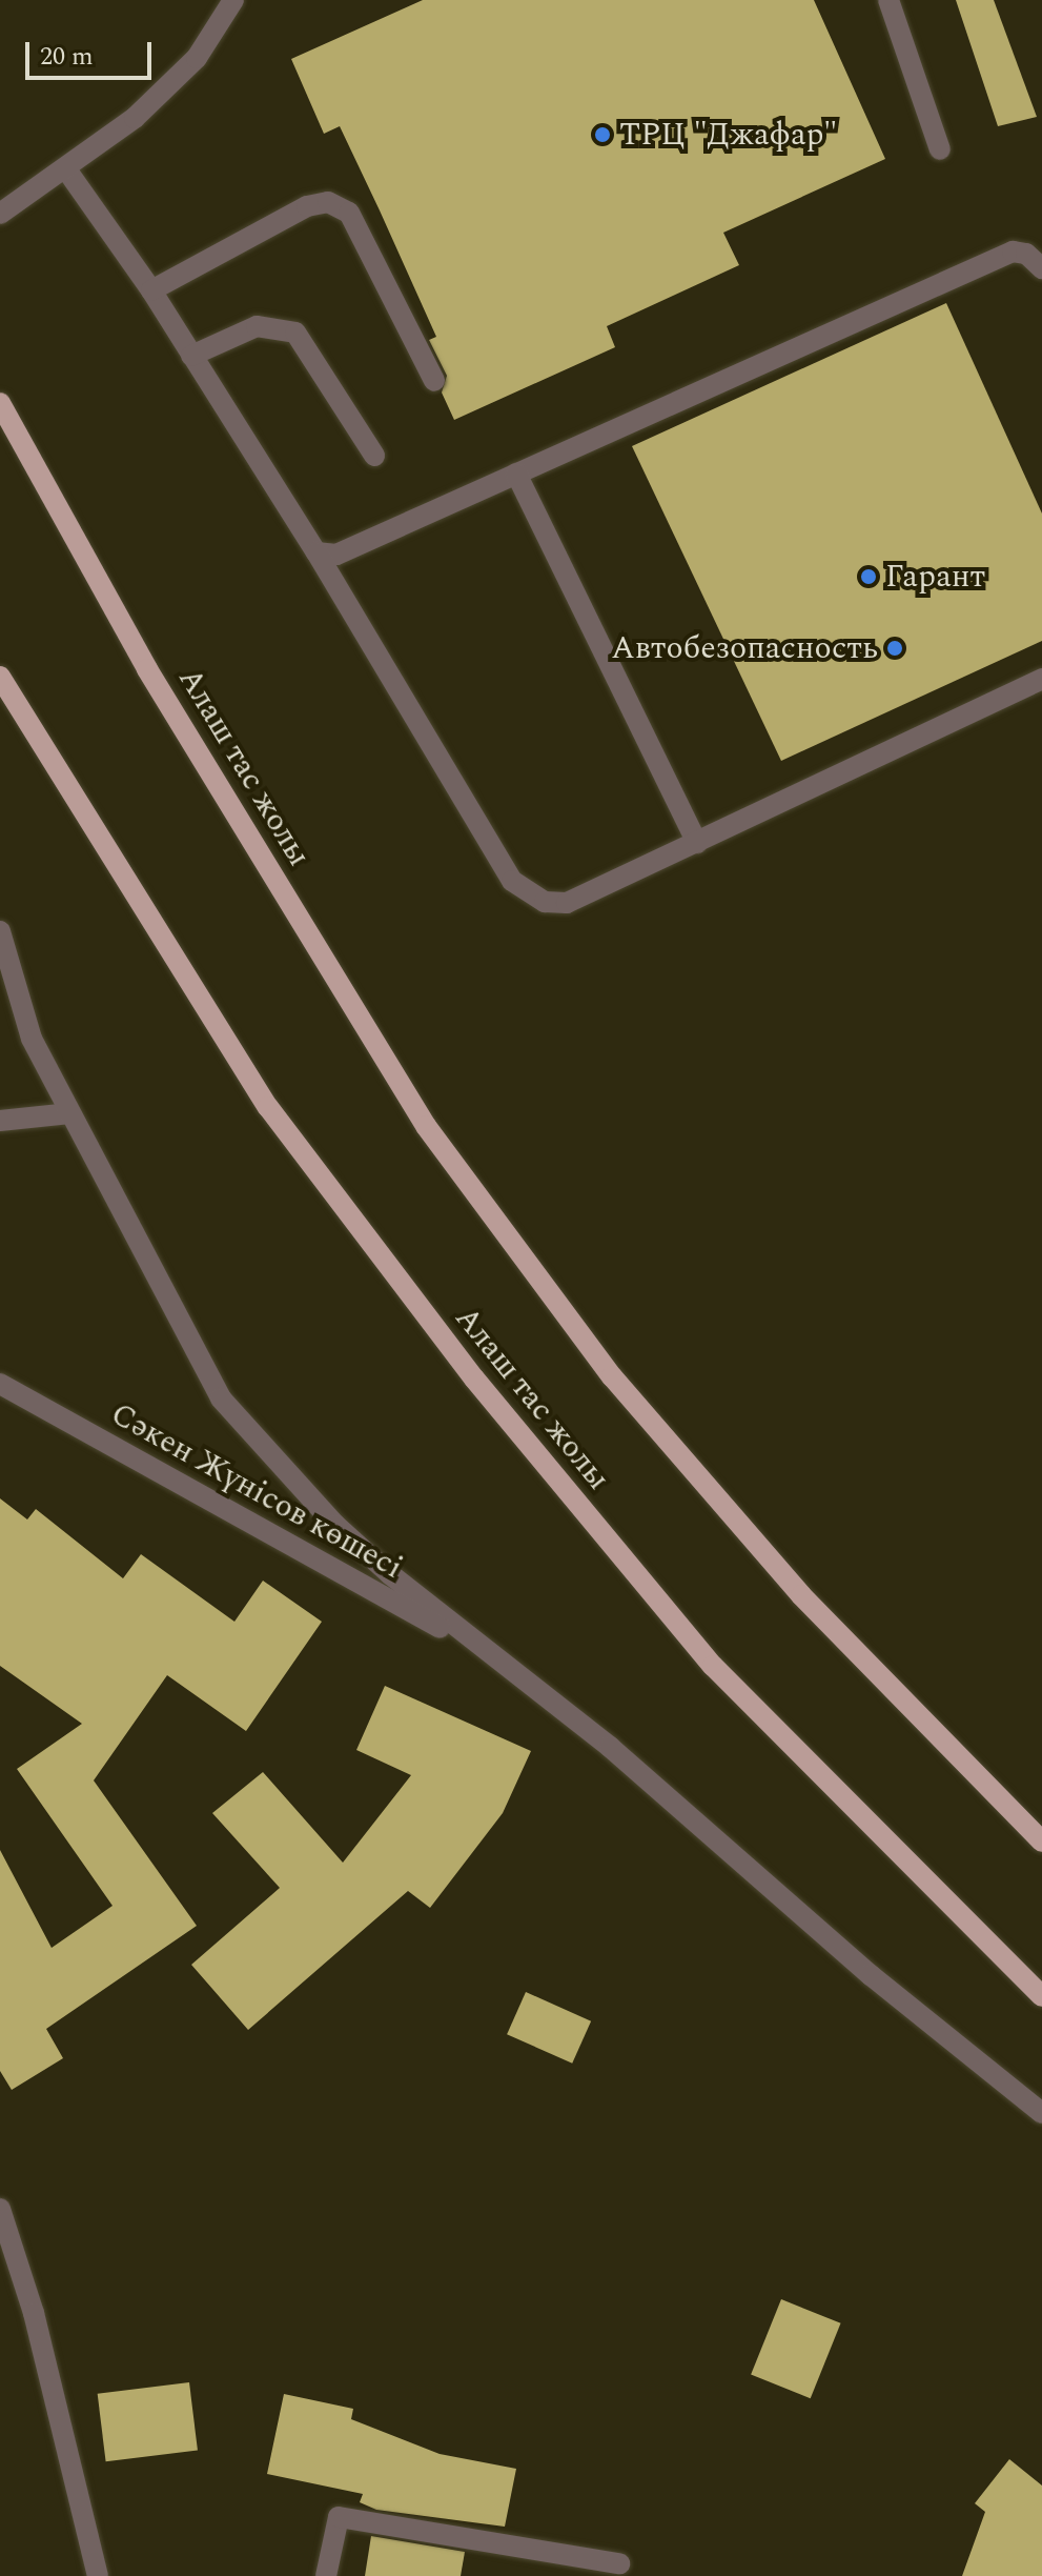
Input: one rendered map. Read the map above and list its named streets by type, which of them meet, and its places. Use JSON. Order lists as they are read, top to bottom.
{
  "streets": {
    "main road": ["Алаш тас жолы"],
    "street": ["Сәкен Жүнісов көшесі"]
  },
  "places": ["ТРЦ \"Джафар\"", "Гарант", "Автобезопасность"],
  "scale_bar": "20 m"
}
